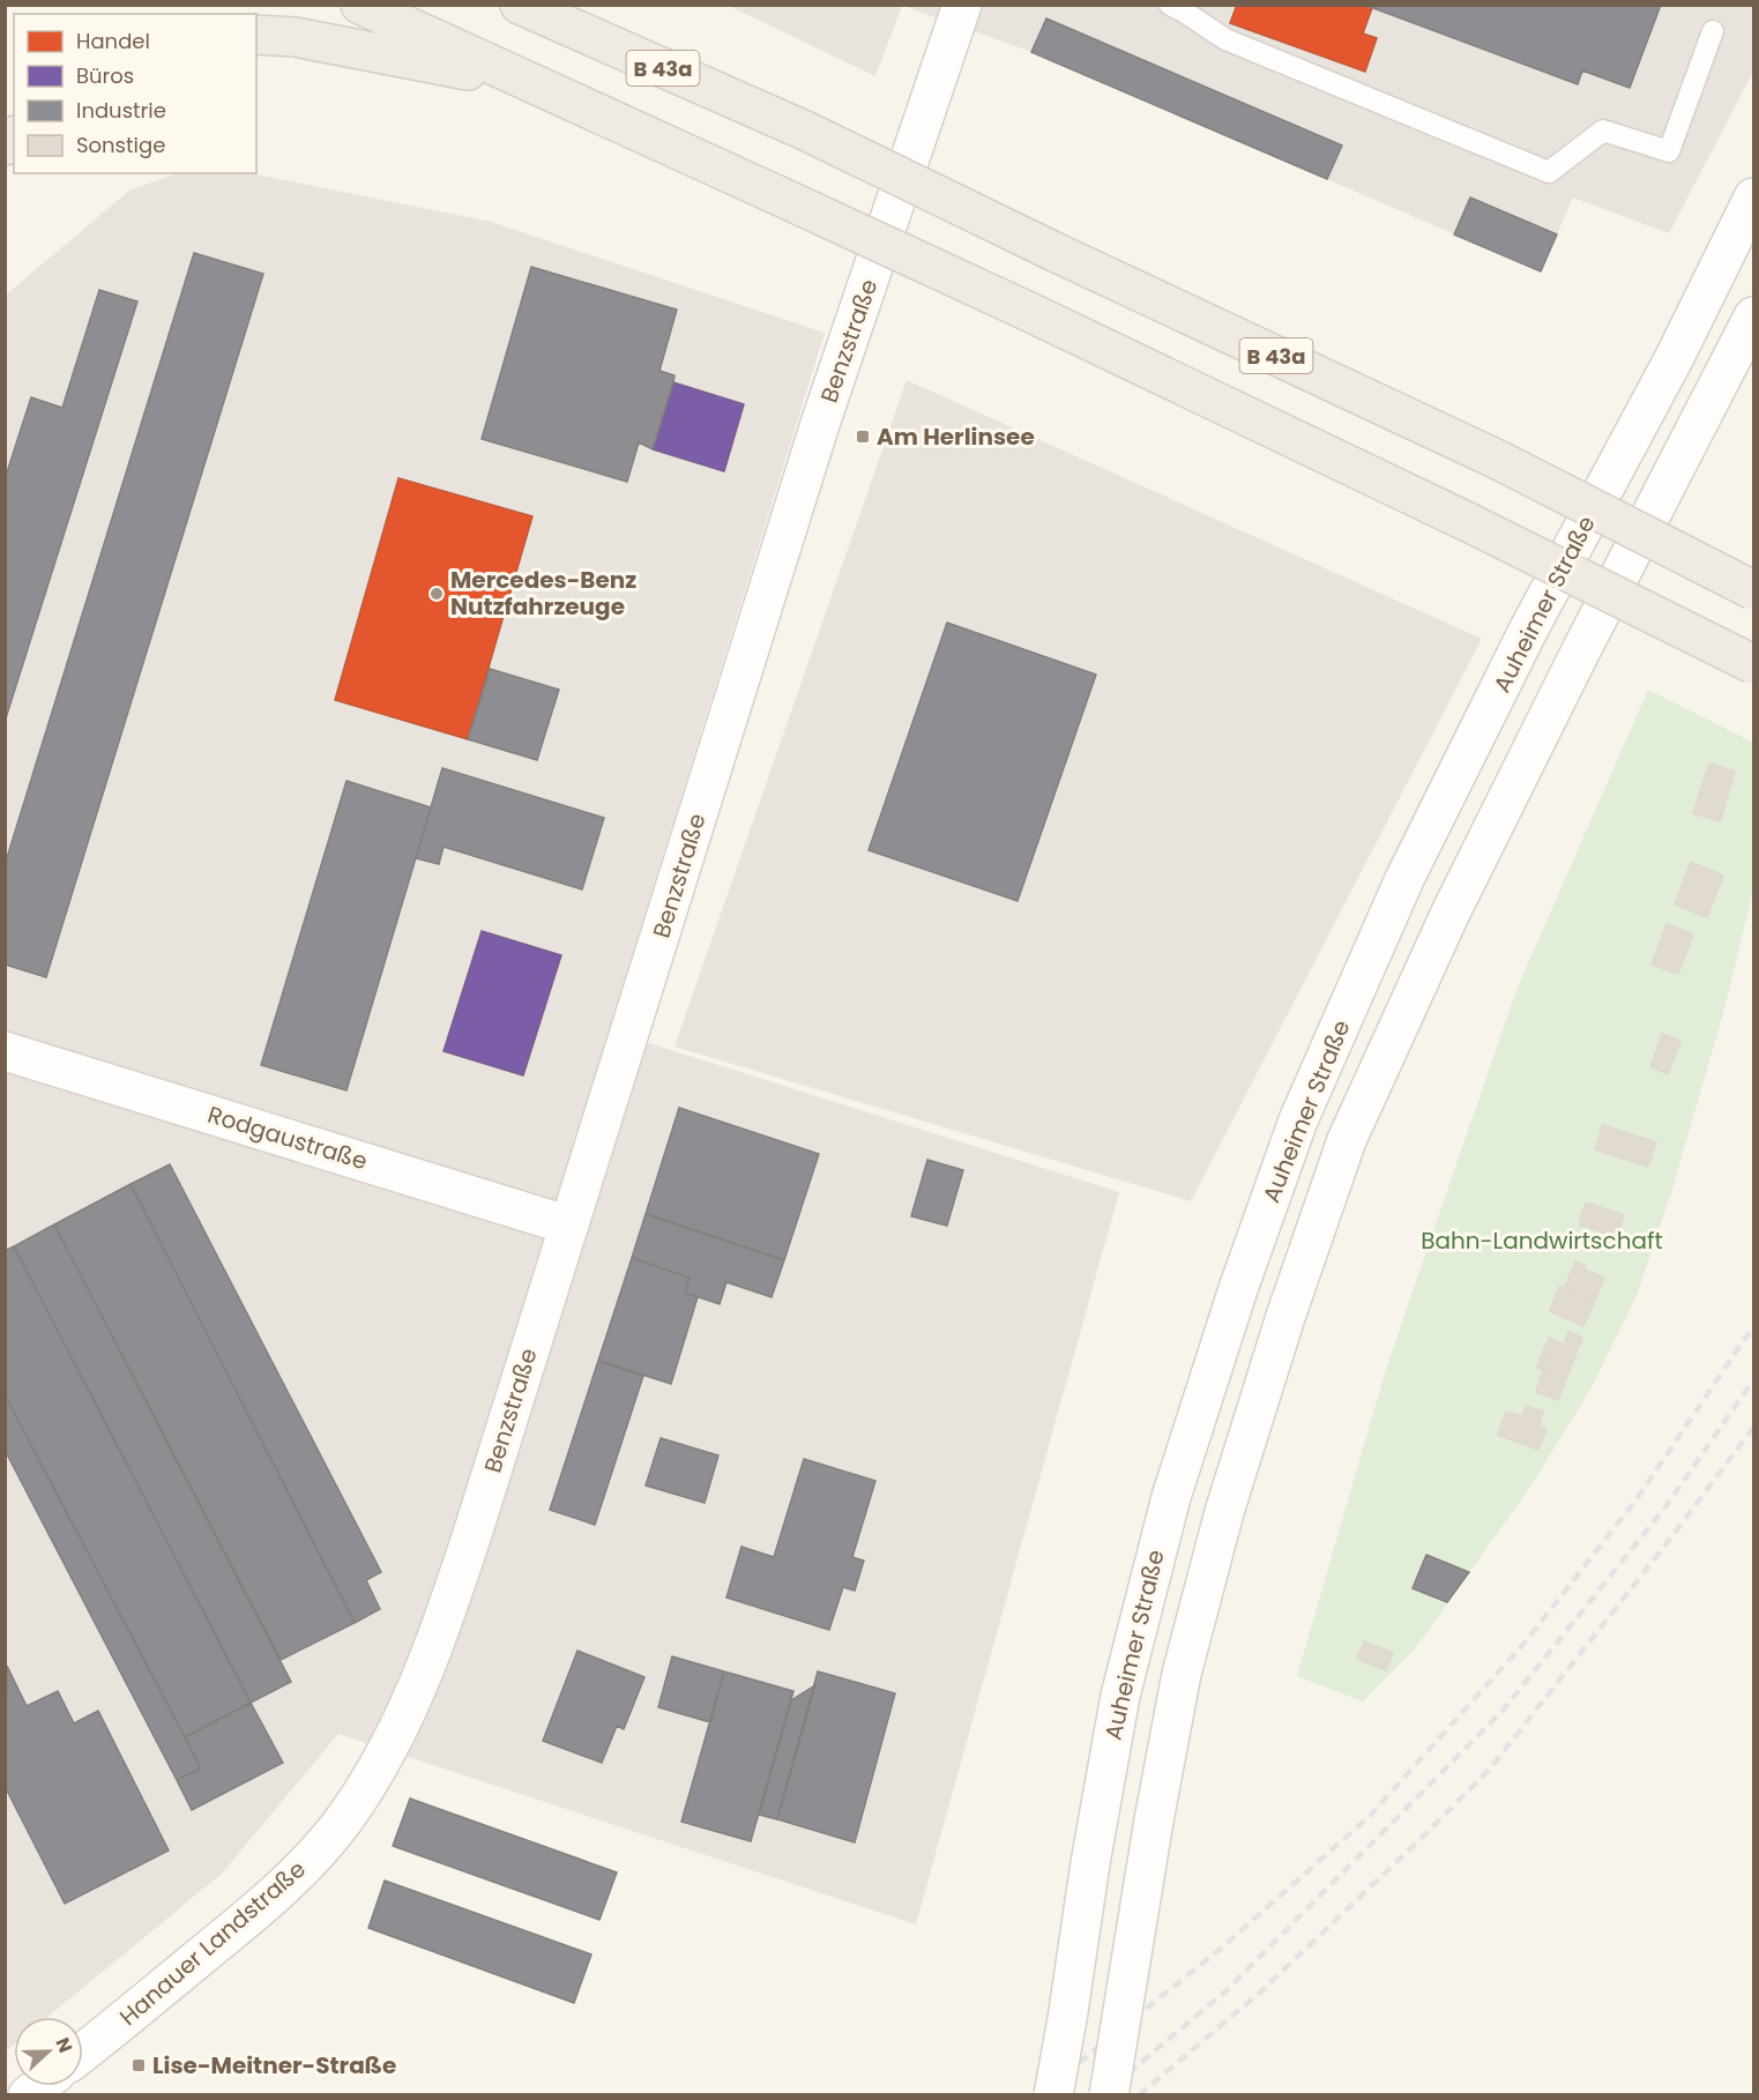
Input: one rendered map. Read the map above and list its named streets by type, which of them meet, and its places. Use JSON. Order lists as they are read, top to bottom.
{
  "streets": {
    "highway": ["B 43a"],
    "main road": [
      "Benzstraße",
      "Auheimer Straße",
      "Rodgaustraße",
      "Hanauer Landstraße"
    ]
  },
  "crossings": [
    ["Benzstraße", "Rodgaustraße"],
    ["Benzstraße", "Hanauer Landstraße"]
  ],
  "parks": ["Bahn-Landwirtschaft"],
  "places": {
    "transit": ["Am Herlinsee", "Lise-Meitner-Straße"],
    "other": ["Mercedes-Benz Nutzfahrzeuge"]
  },
  "legend": [
    "Handel",
    "Büros",
    "Industrie",
    "Sonstige"
  ],
  "north": "right"
}
